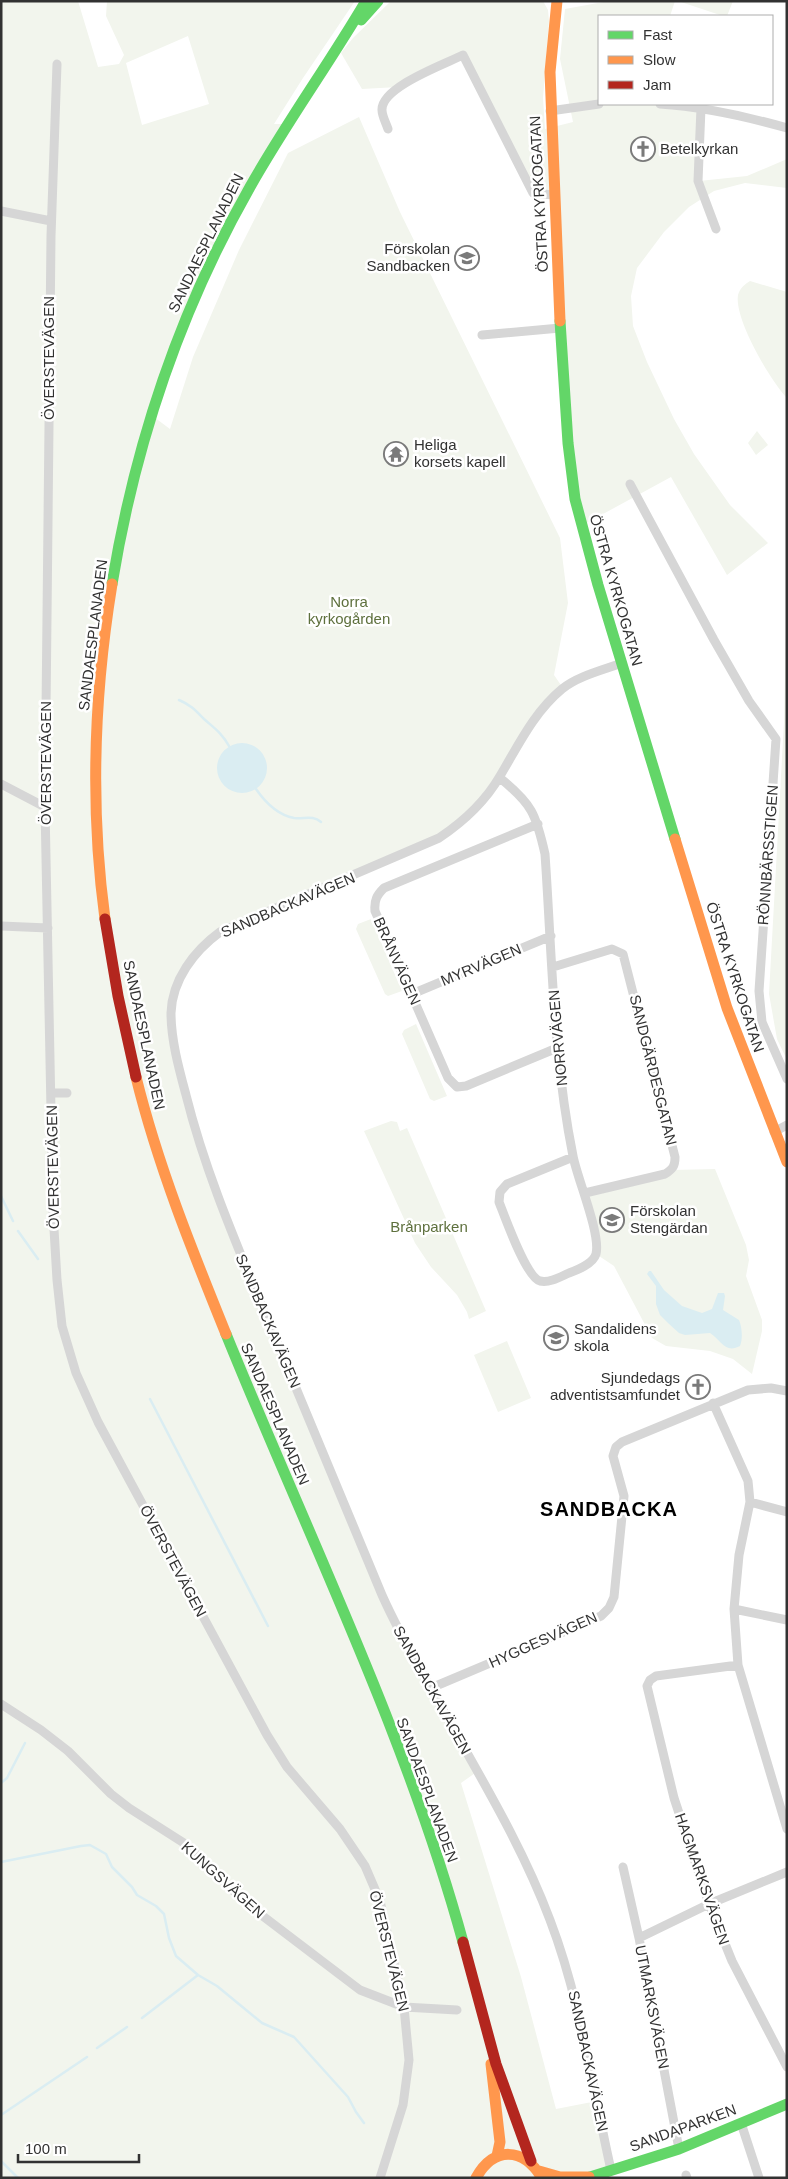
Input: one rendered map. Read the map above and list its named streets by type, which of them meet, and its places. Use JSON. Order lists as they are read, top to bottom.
{
  "streets": {
    "main road": ["ÖSTRA KYRKOGATAN", "SANDAESPLANADEN", "SANDAPARKEN"],
    "street": [
      "ÖVERSTEVÄGEN",
      "RÖNNBÄRSSTIGEN",
      "SANDBACKAVÄGEN",
      "BRÅNVÄGEN",
      "MYRVÄGEN",
      "NORRVÄGEN",
      "SANDGÄRDESGATAN",
      "HYGGESVÄGEN",
      "HAGMARKSVÄGEN",
      "KUNGSVÄGEN",
      "UTMARKSVÄGEN"
    ]
  },
  "crossings": [
    ["ÖSTRA KYRKOGATAN", "SANDBACKAVÄGEN"],
    ["SANDAESPLANADEN", "SANDAPARKEN"],
    ["ÖVERSTEVÄGEN", "KUNGSVÄGEN"],
    ["SANDBACKAVÄGEN", "NORRVÄGEN"],
    ["SANDBACKAVÄGEN", "HYGGESVÄGEN"],
    ["SANDBACKAVÄGEN", "SANDAPARKEN"],
    ["BRÅNVÄGEN", "MYRVÄGEN"],
    ["BRÅNVÄGEN", "NORRVÄGEN"],
    ["MYRVÄGEN", "NORRVÄGEN"],
    ["NORRVÄGEN", "SANDGÄRDESGATAN"],
    ["UTMARKSVÄGEN", "SANDAPARKEN"]
  ],
  "districts": ["SANDBACKA"],
  "parks": ["Norra kyrkogården", "Brånparken"],
  "places": {
    "church": ["Betelkyrkan", "Sjundedags adventistsamfundet"],
    "school or university": ["Förskolan Sandbacken", "Förskolan Stengärdan", "Sandalidens skola"],
    "temple": ["Heliga korsets kapell"]
  },
  "legend": ["Fast", "Slow", "Jam"],
  "scale_bar": "100 m"
}
